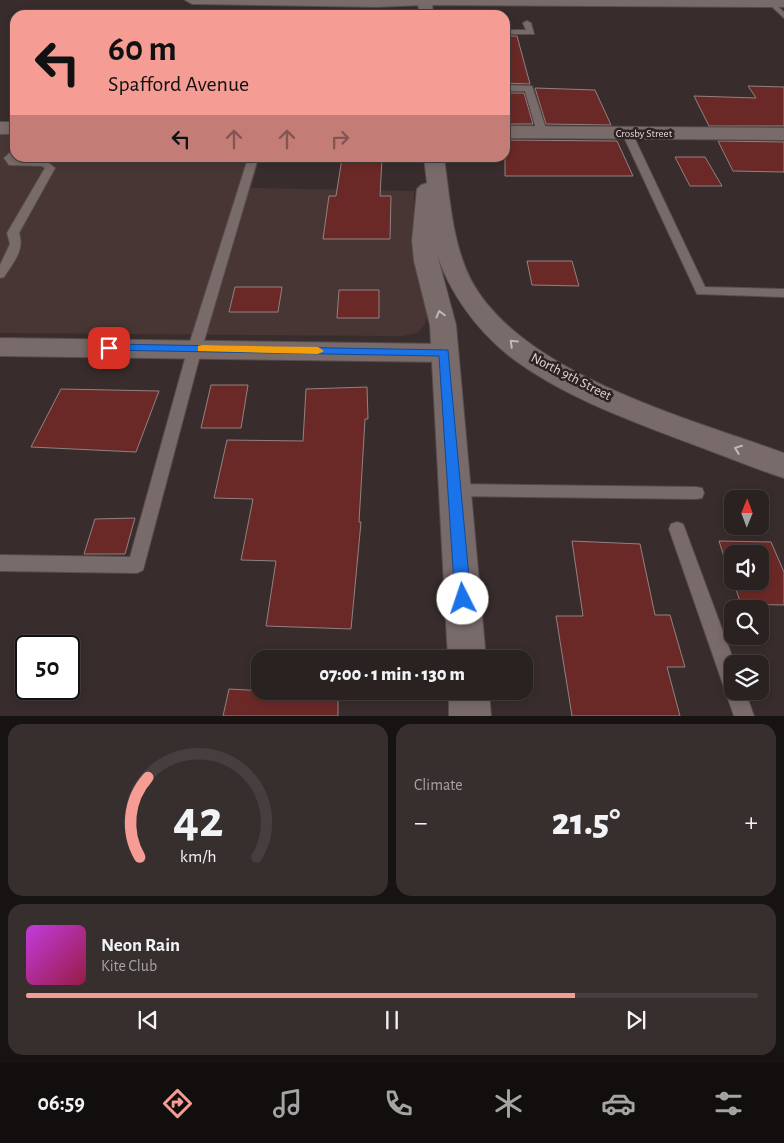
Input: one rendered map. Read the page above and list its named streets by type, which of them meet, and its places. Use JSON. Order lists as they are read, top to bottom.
{
  "streets": {
    "street": ["Crosby Street", "North 9th Street"]
  },
  "one_way": ["North 9th Street"],
  "north": "top",
  "page": {
    "turn": ["60 m", "Spafford Avenue"],
    "limit": "50",
    "trip": "07:00 · 1 min · 130 m",
    "tile": "Climate",
    "heat": ["−", "21.5°", "+"],
    "song": ["Neon Rain", "Kite Club"],
    "tabs": "06:59",
    "gauge": ["42", "km/h"]
  }
}
